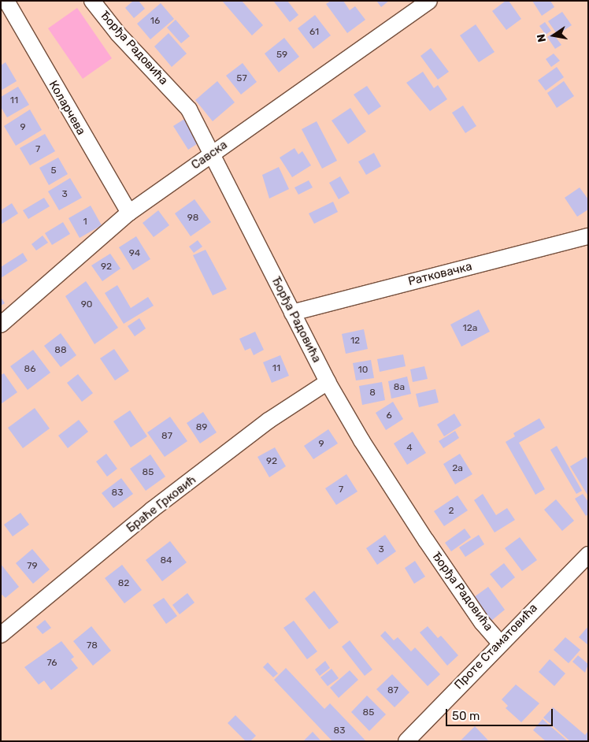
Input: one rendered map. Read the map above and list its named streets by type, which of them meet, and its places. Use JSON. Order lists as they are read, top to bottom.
{
  "streets": {
    "street": [
      "Ђорђа Радовића",
      "Коларчева",
      "Савска",
      "Ратковачка",
      "Браће Грковић",
      "Проте Стаматовића"
    ]
  },
  "crossings": [
    ["Ђорђа Радовића", "Савска"],
    ["Ђорђа Радовића", "Ратковачка"],
    ["Ђорђа Радовића", "Браће Грковић"],
    ["Ђорђа Радовића", "Проте Стаматовића"],
    ["Коларчева", "Савска"]
  ],
  "house_numbers": [
    "16",
    "61",
    "59",
    "57",
    "11",
    "9",
    "7",
    "5",
    "3",
    "98",
    "1",
    "94",
    "92",
    "90",
    "12a",
    "12",
    "88",
    "11",
    "86",
    "10",
    "8a",
    "8",
    "6",
    "89",
    "87",
    "9",
    "4",
    "92",
    "2a",
    "85",
    "7",
    "83",
    "2",
    "3",
    "84",
    "79",
    "82",
    "78",
    "76",
    "87",
    "85",
    "83"
  ],
  "scale_bar": "50 m",
  "north": "left"
}
